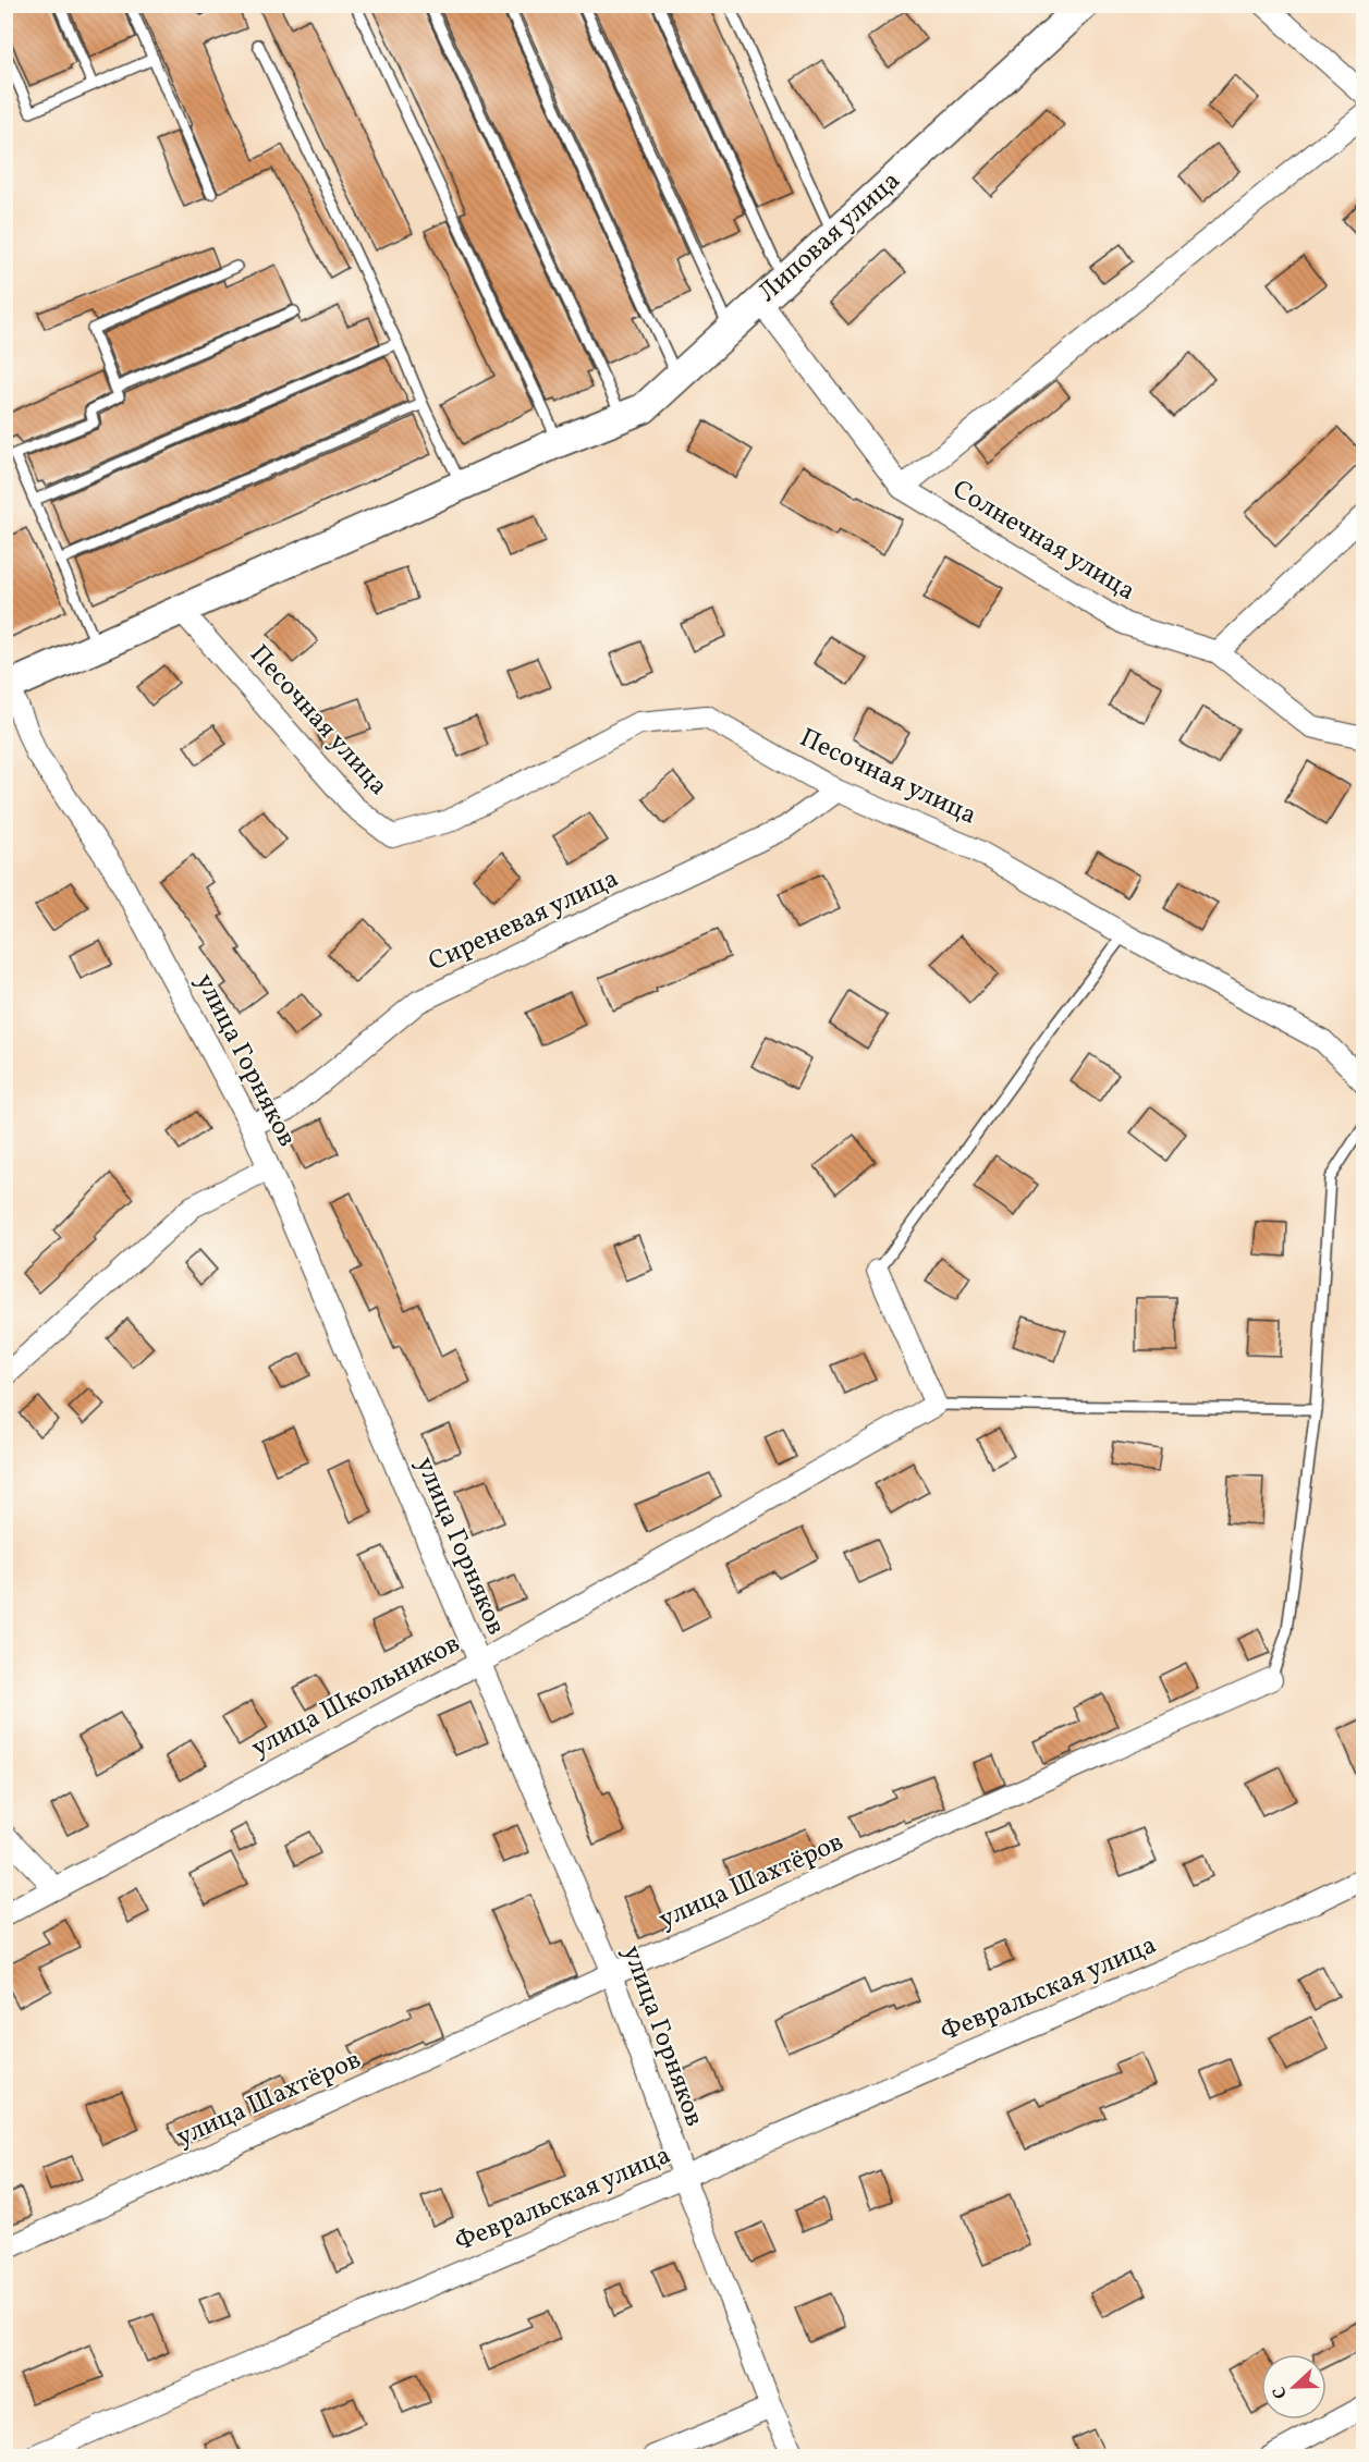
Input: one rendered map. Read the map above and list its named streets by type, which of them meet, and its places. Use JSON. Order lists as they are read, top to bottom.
{
  "streets": {
    "main road": ["Липовая улица"],
    "street": [
      "Солнечная улица",
      "Песочная улица",
      "Сиреневая улица",
      "улица Горняков",
      "улица Школьников",
      "улица Шахтёров",
      "Февральская улица"
    ]
  },
  "crossings": [
    ["Липовая улица", "Солнечная улица"],
    ["Липовая улица", "Песочная улица"],
    ["Липовая улица", "улица Горняков"],
    ["Песочная улица", "Сиреневая улица"],
    ["Сиреневая улица", "улица Горняков"],
    ["улица Горняков", "улица Школьников"],
    ["улица Горняков", "улица Шахтёров"],
    ["улица Горняков", "Февральская улица"]
  ],
  "north": "left"
}
